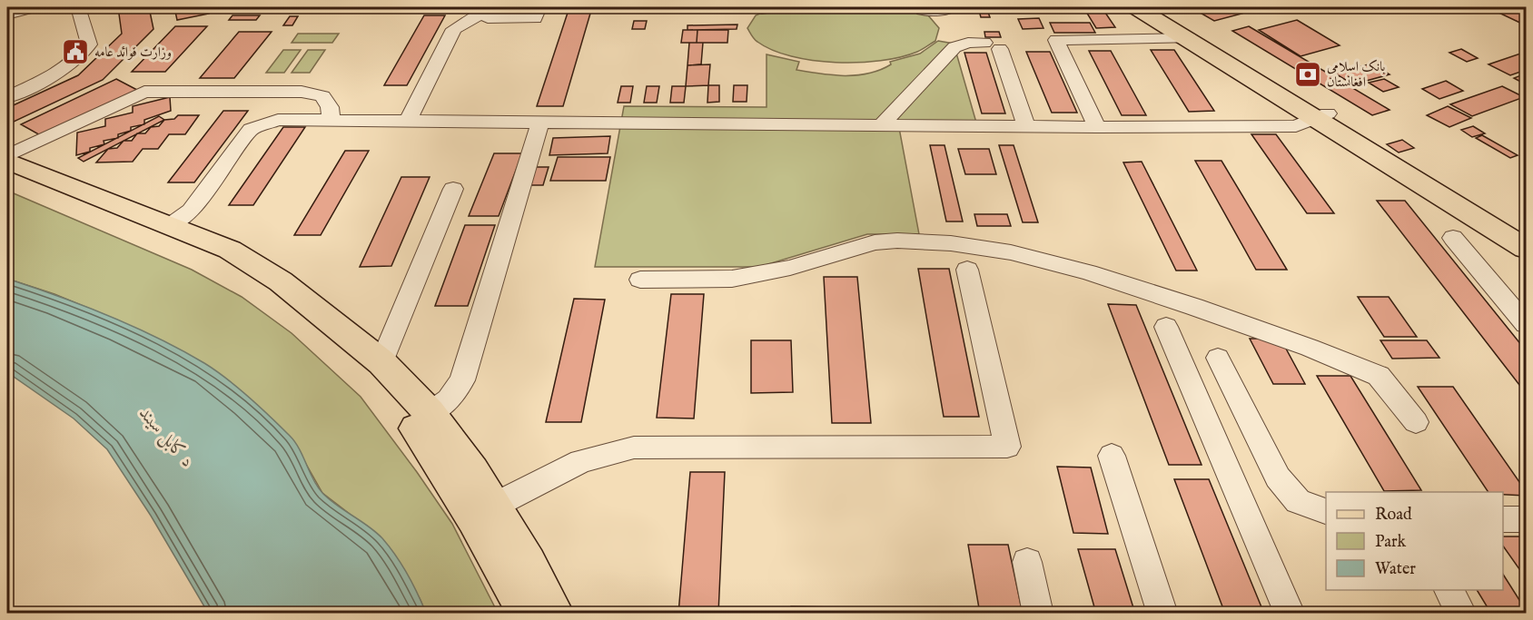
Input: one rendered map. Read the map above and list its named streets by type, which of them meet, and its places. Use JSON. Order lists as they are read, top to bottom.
{
  "water": ["د کابل سيند"],
  "places": {
    "public building": ["وزارت فوائد عامه"],
    "bank": ["بانک اسلامی افغانستان"]
  },
  "legend": ["Road", "Park", "Water"]
}
